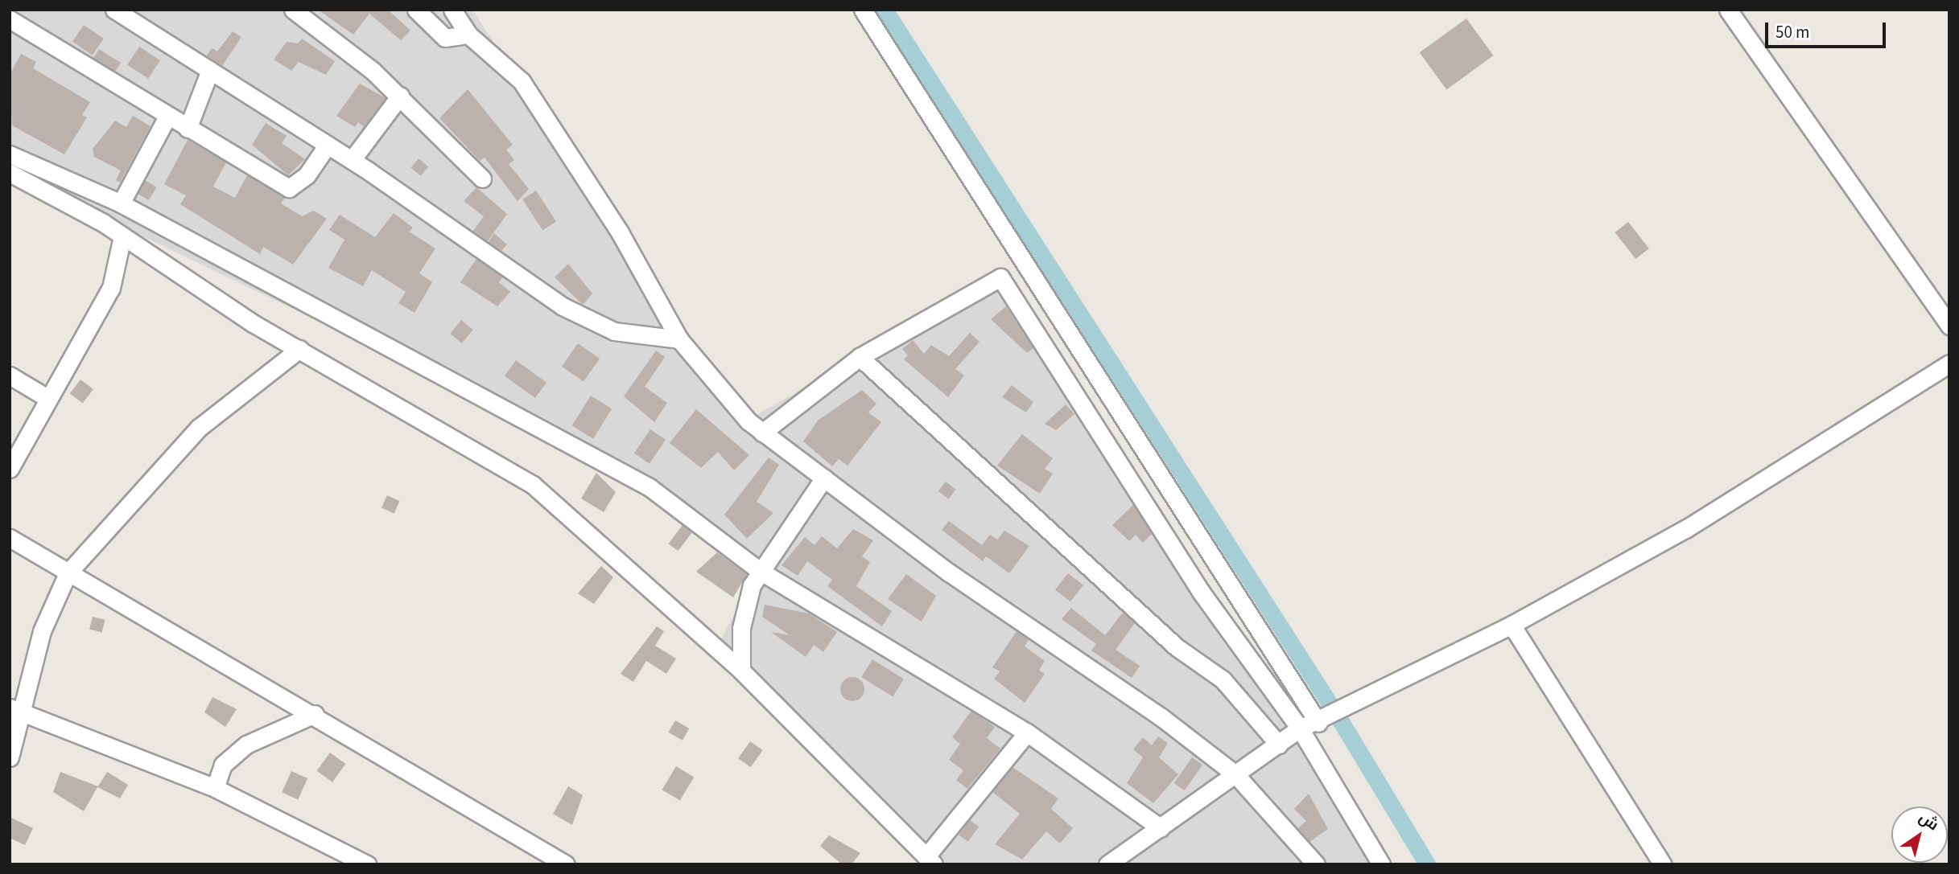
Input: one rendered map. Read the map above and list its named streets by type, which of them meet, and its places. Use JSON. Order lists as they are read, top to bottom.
{
  "scale_bar": "50 m",
  "north": "top right"
}
